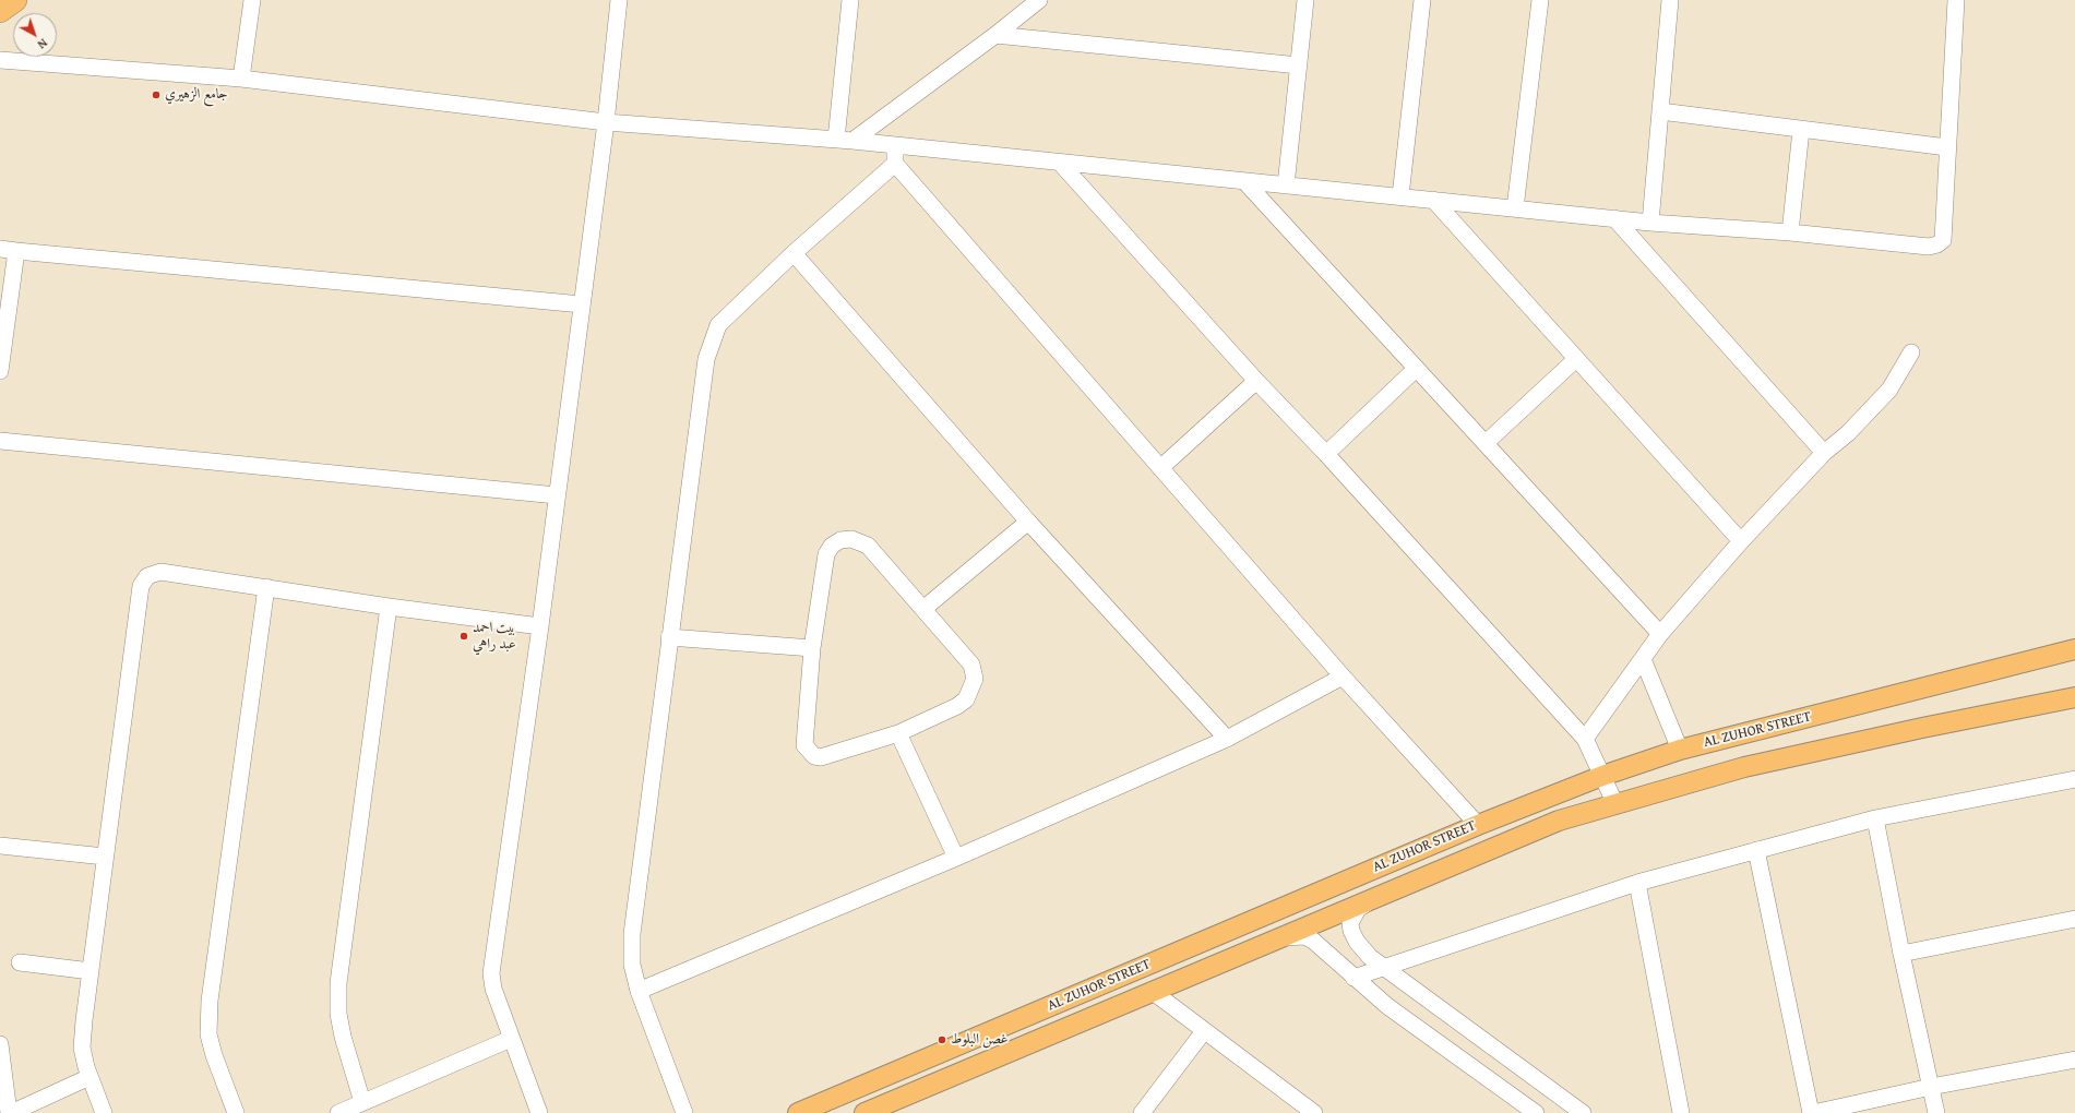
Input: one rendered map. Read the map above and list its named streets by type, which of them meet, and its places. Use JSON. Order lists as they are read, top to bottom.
{
  "streets": {
    "main road": ["AL ZUHOR STREET"]
  },
  "places": ["جامع الزهيري", "بيت احمد عبد راهي", "غصن البلوط"],
  "north": "bottom right"
}
